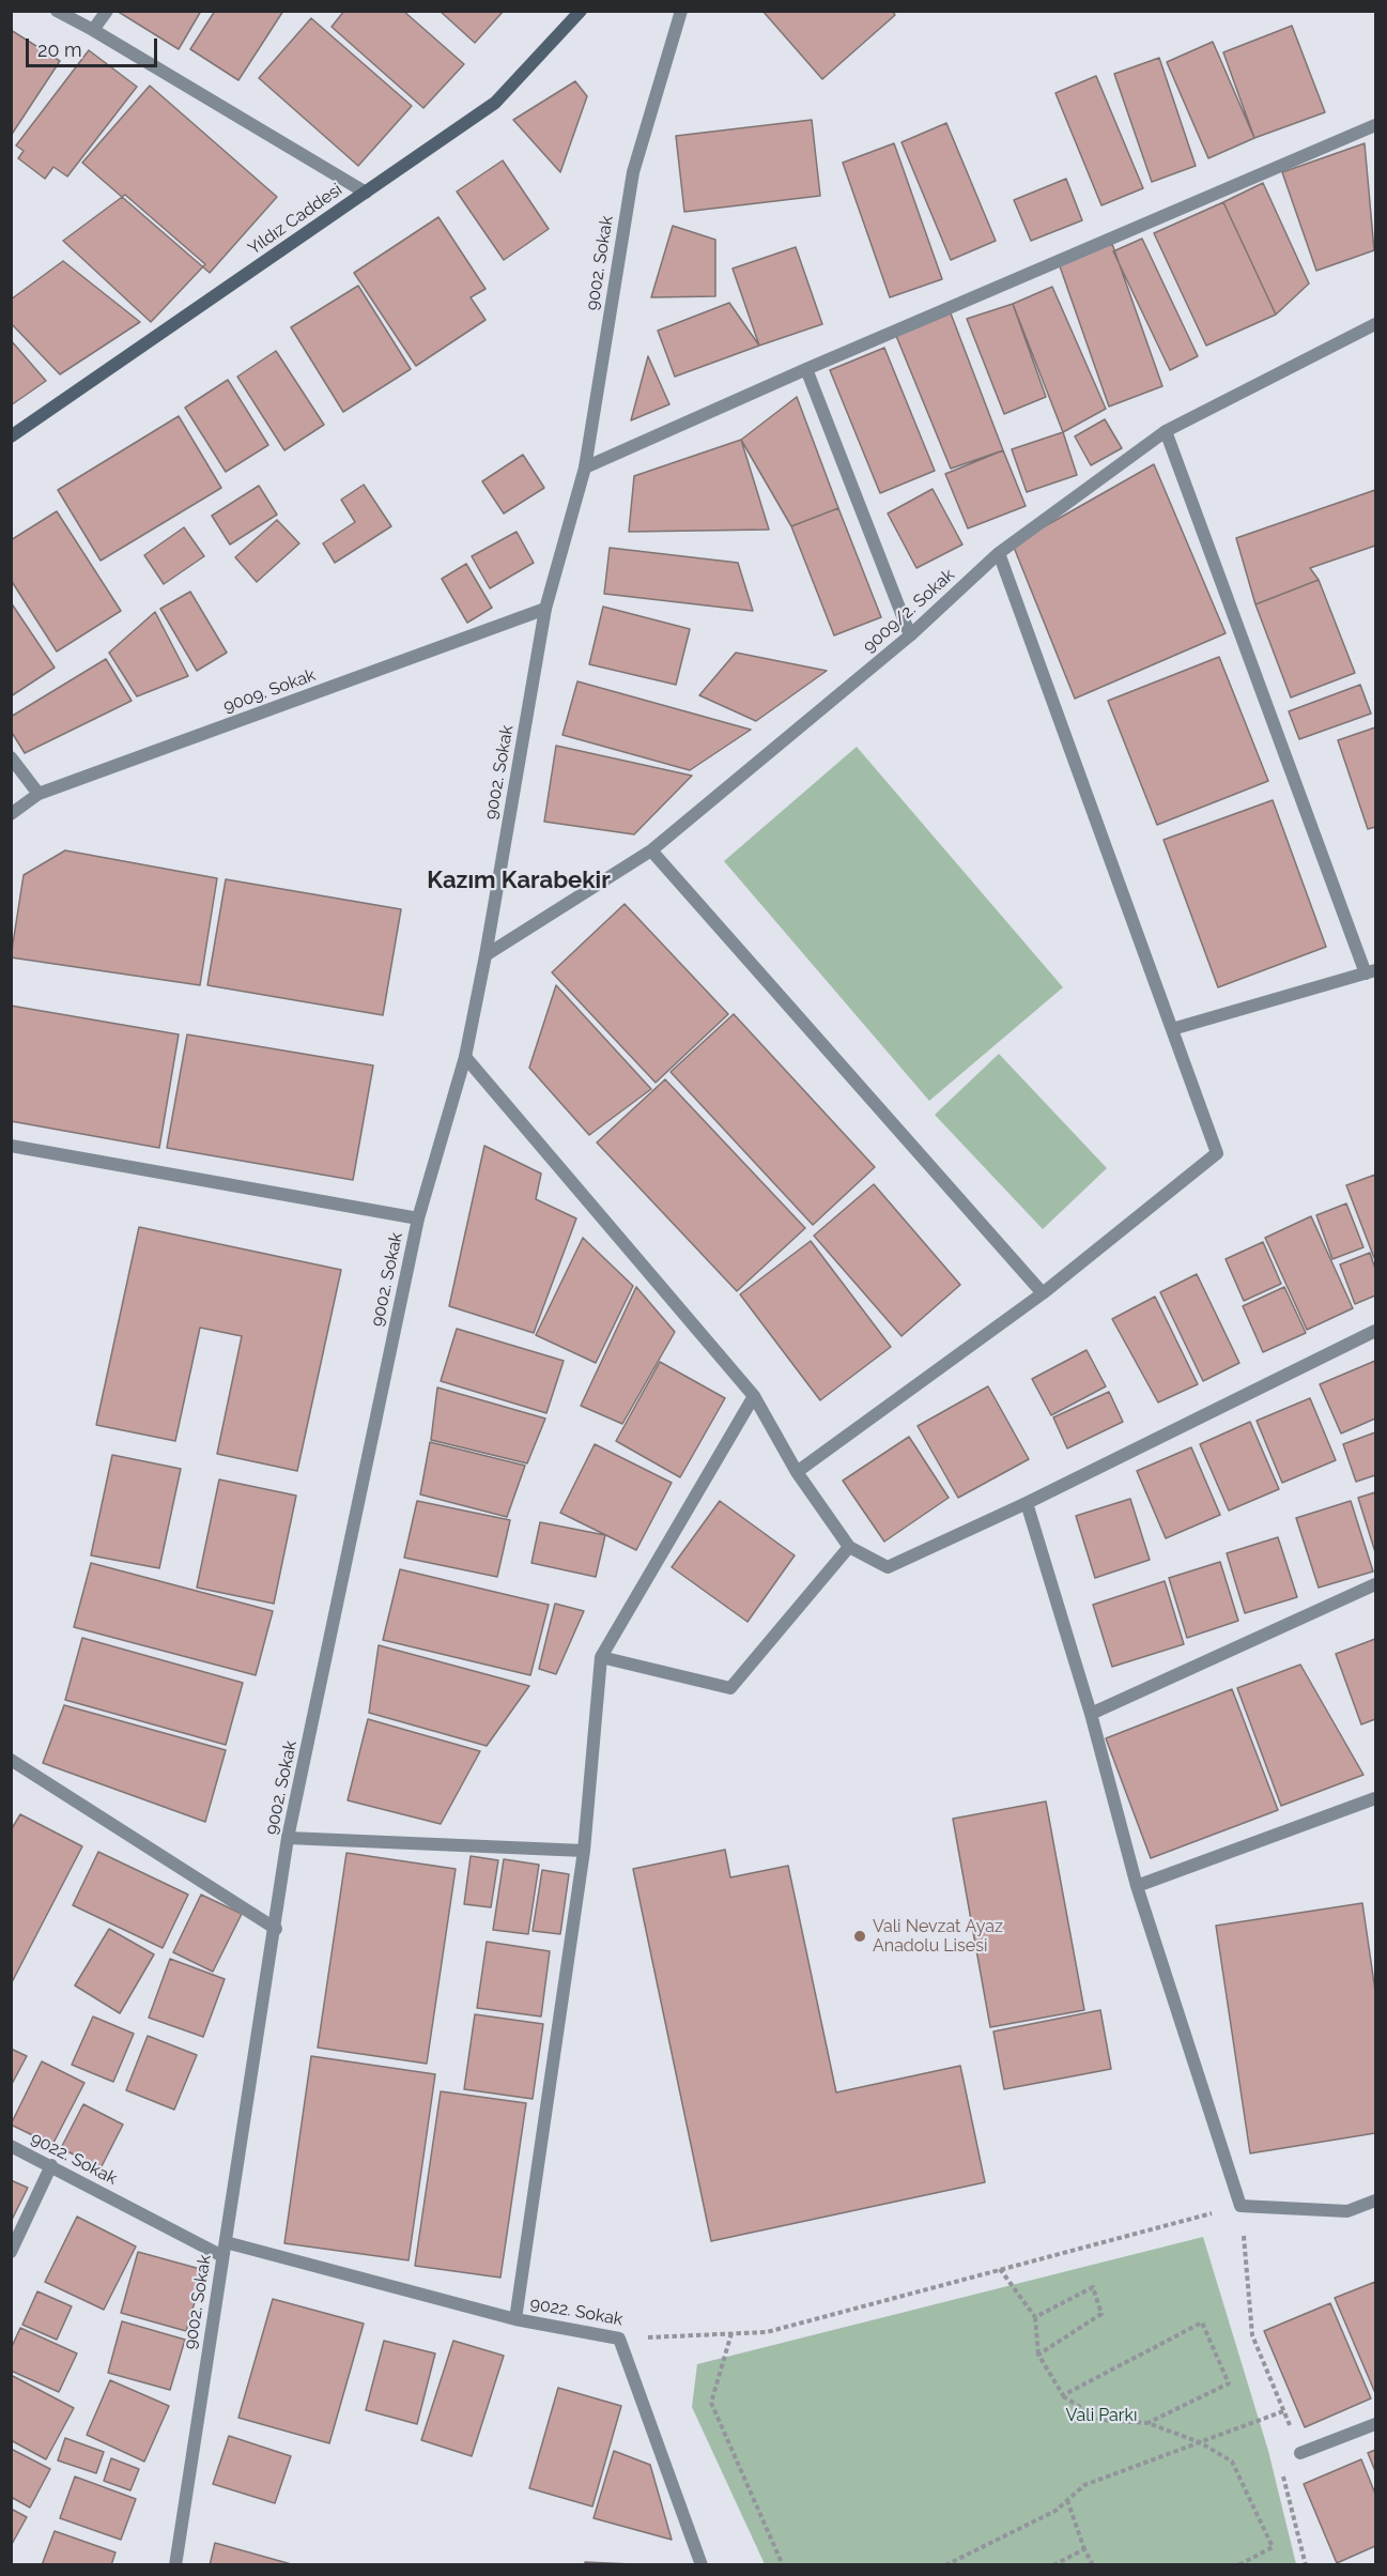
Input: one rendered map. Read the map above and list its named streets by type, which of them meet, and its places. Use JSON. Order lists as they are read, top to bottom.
{
  "streets": {
    "main road": ["Yıldız Caddesi"],
    "street": [
      "9002. Sokak",
      "9009/2. Sokak",
      "9009. Sokak",
      "9022. Sokak"
    ]
  },
  "crossings": [
    ["9002. Sokak", "9009/2. Sokak"],
    ["9002. Sokak", "9009. Sokak"],
    ["9002. Sokak", "9022. Sokak"]
  ],
  "districts": ["Kazım Karabekir"],
  "parks": ["Vali Parkı"],
  "places": ["Vali Nevzat Ayaz Anadolu Lisesi"],
  "scale_bar": "20 m"
}
